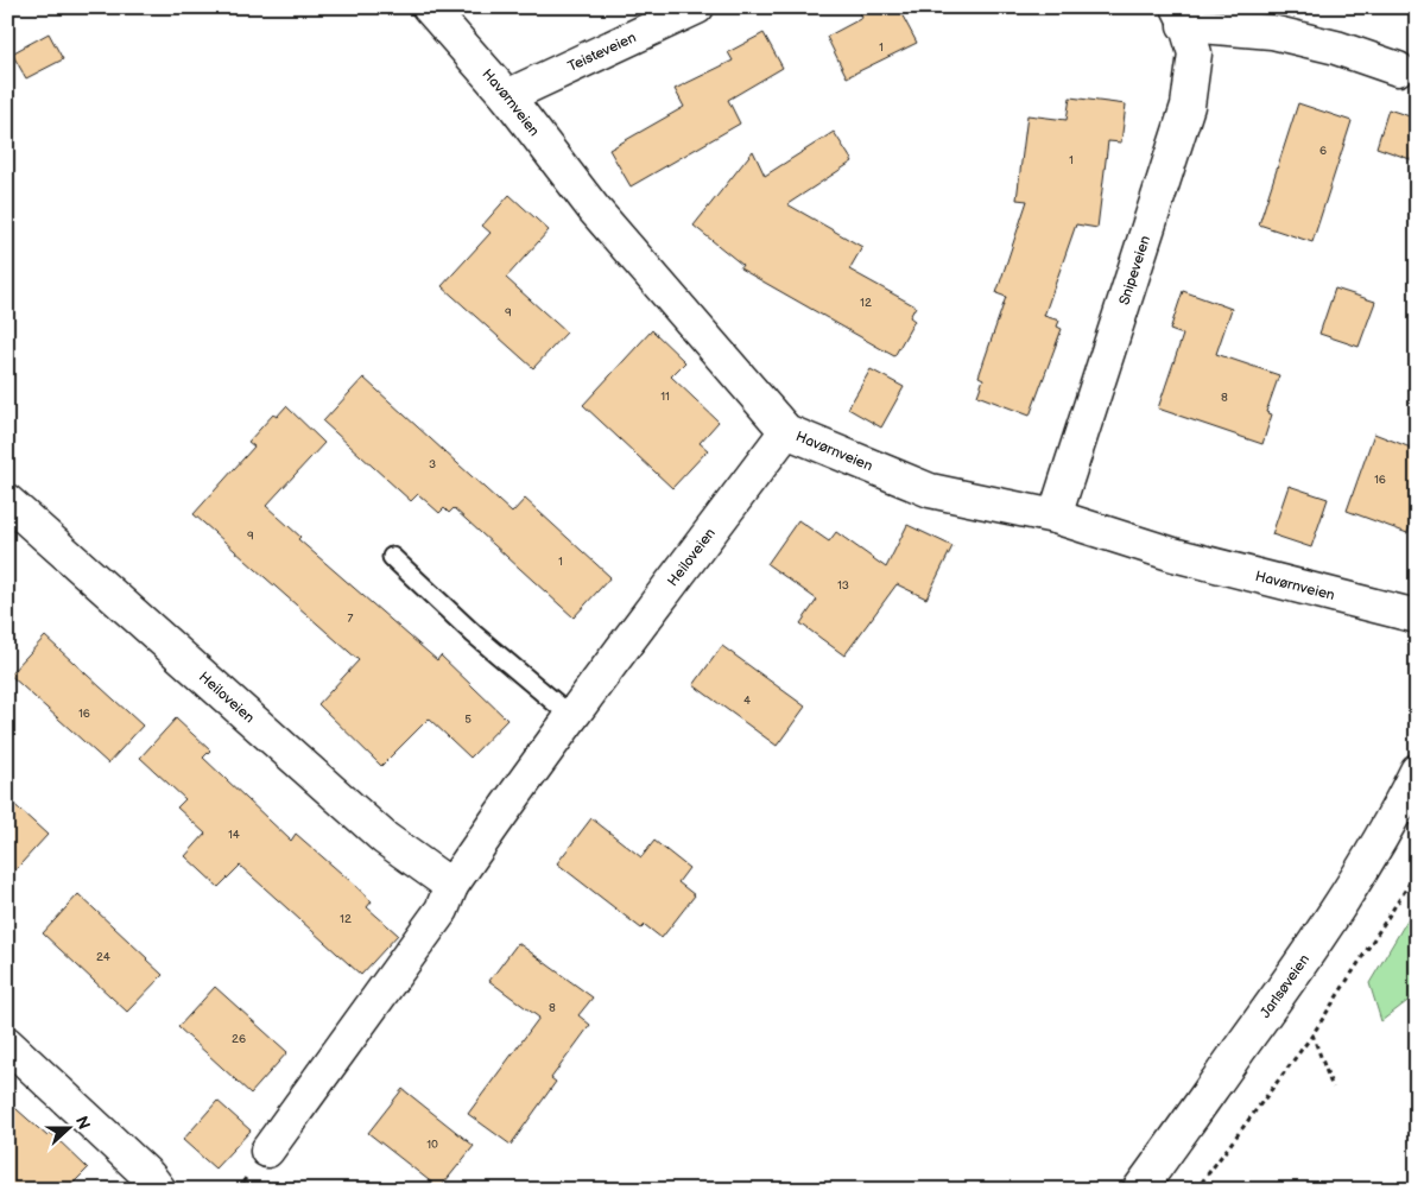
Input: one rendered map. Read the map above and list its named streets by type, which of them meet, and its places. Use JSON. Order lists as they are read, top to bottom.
{
  "streets": {
    "street": [
      "Teisteveien",
      "Havørnveien",
      "Snipeveien",
      "Heiloveien",
      "Jarlsøveien"
    ]
  },
  "crossings": [
    ["Teisteveien", "Havørnveien"],
    ["Havørnveien", "Snipeveien"],
    ["Havørnveien", "Heiloveien"]
  ],
  "house_numbers": [
    "1",
    "6",
    "1",
    "12",
    "9",
    "11",
    "8",
    "3",
    "16",
    "9",
    "1",
    "13",
    "7",
    "4",
    "16",
    "5",
    "14",
    "12",
    "24",
    "8",
    "26",
    "10"
  ],
  "north": "right"
}
